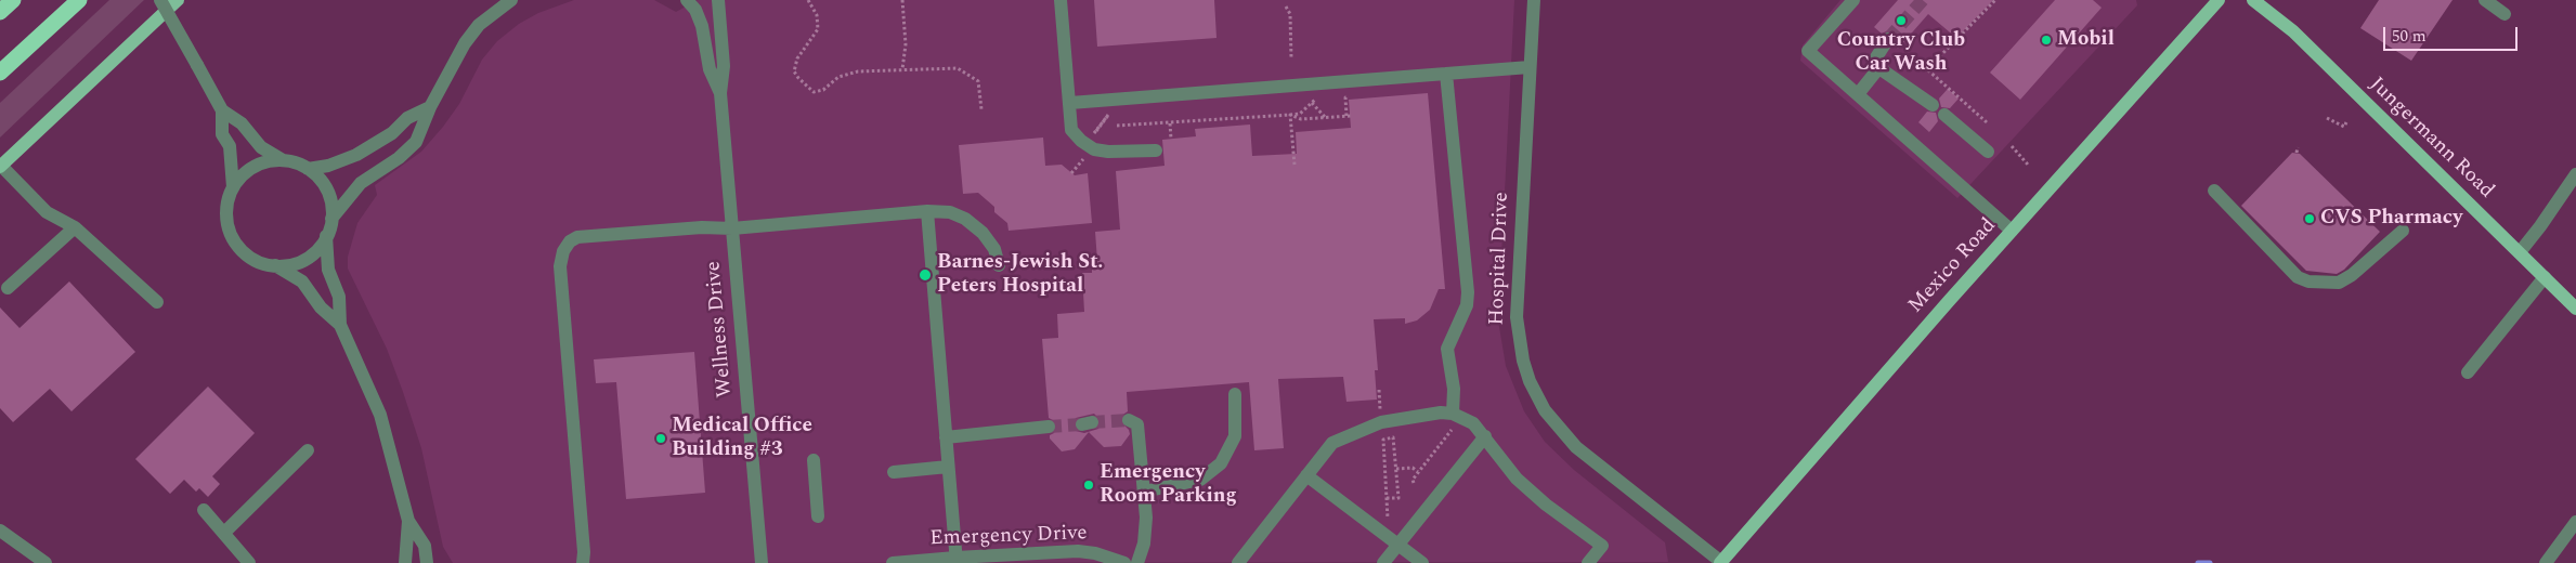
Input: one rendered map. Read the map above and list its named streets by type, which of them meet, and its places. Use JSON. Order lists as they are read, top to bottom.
{
  "streets": {
    "main road": ["Jungermann Road", "Mexico Road"],
    "street": ["Hospital Drive", "Wellness Drive", "Emergency Drive"]
  },
  "crossings": [
    ["Hospital Drive", "Mexico Road"]
  ],
  "places": [
    "Country Club Car Wash",
    "Mobil",
    "CVS Pharmacy",
    "Barnes-Jewish St. Peters Hospital",
    "Medical Office Building #3",
    "Emergency Room Parking"
  ],
  "scale_bar": "50 m"
}
